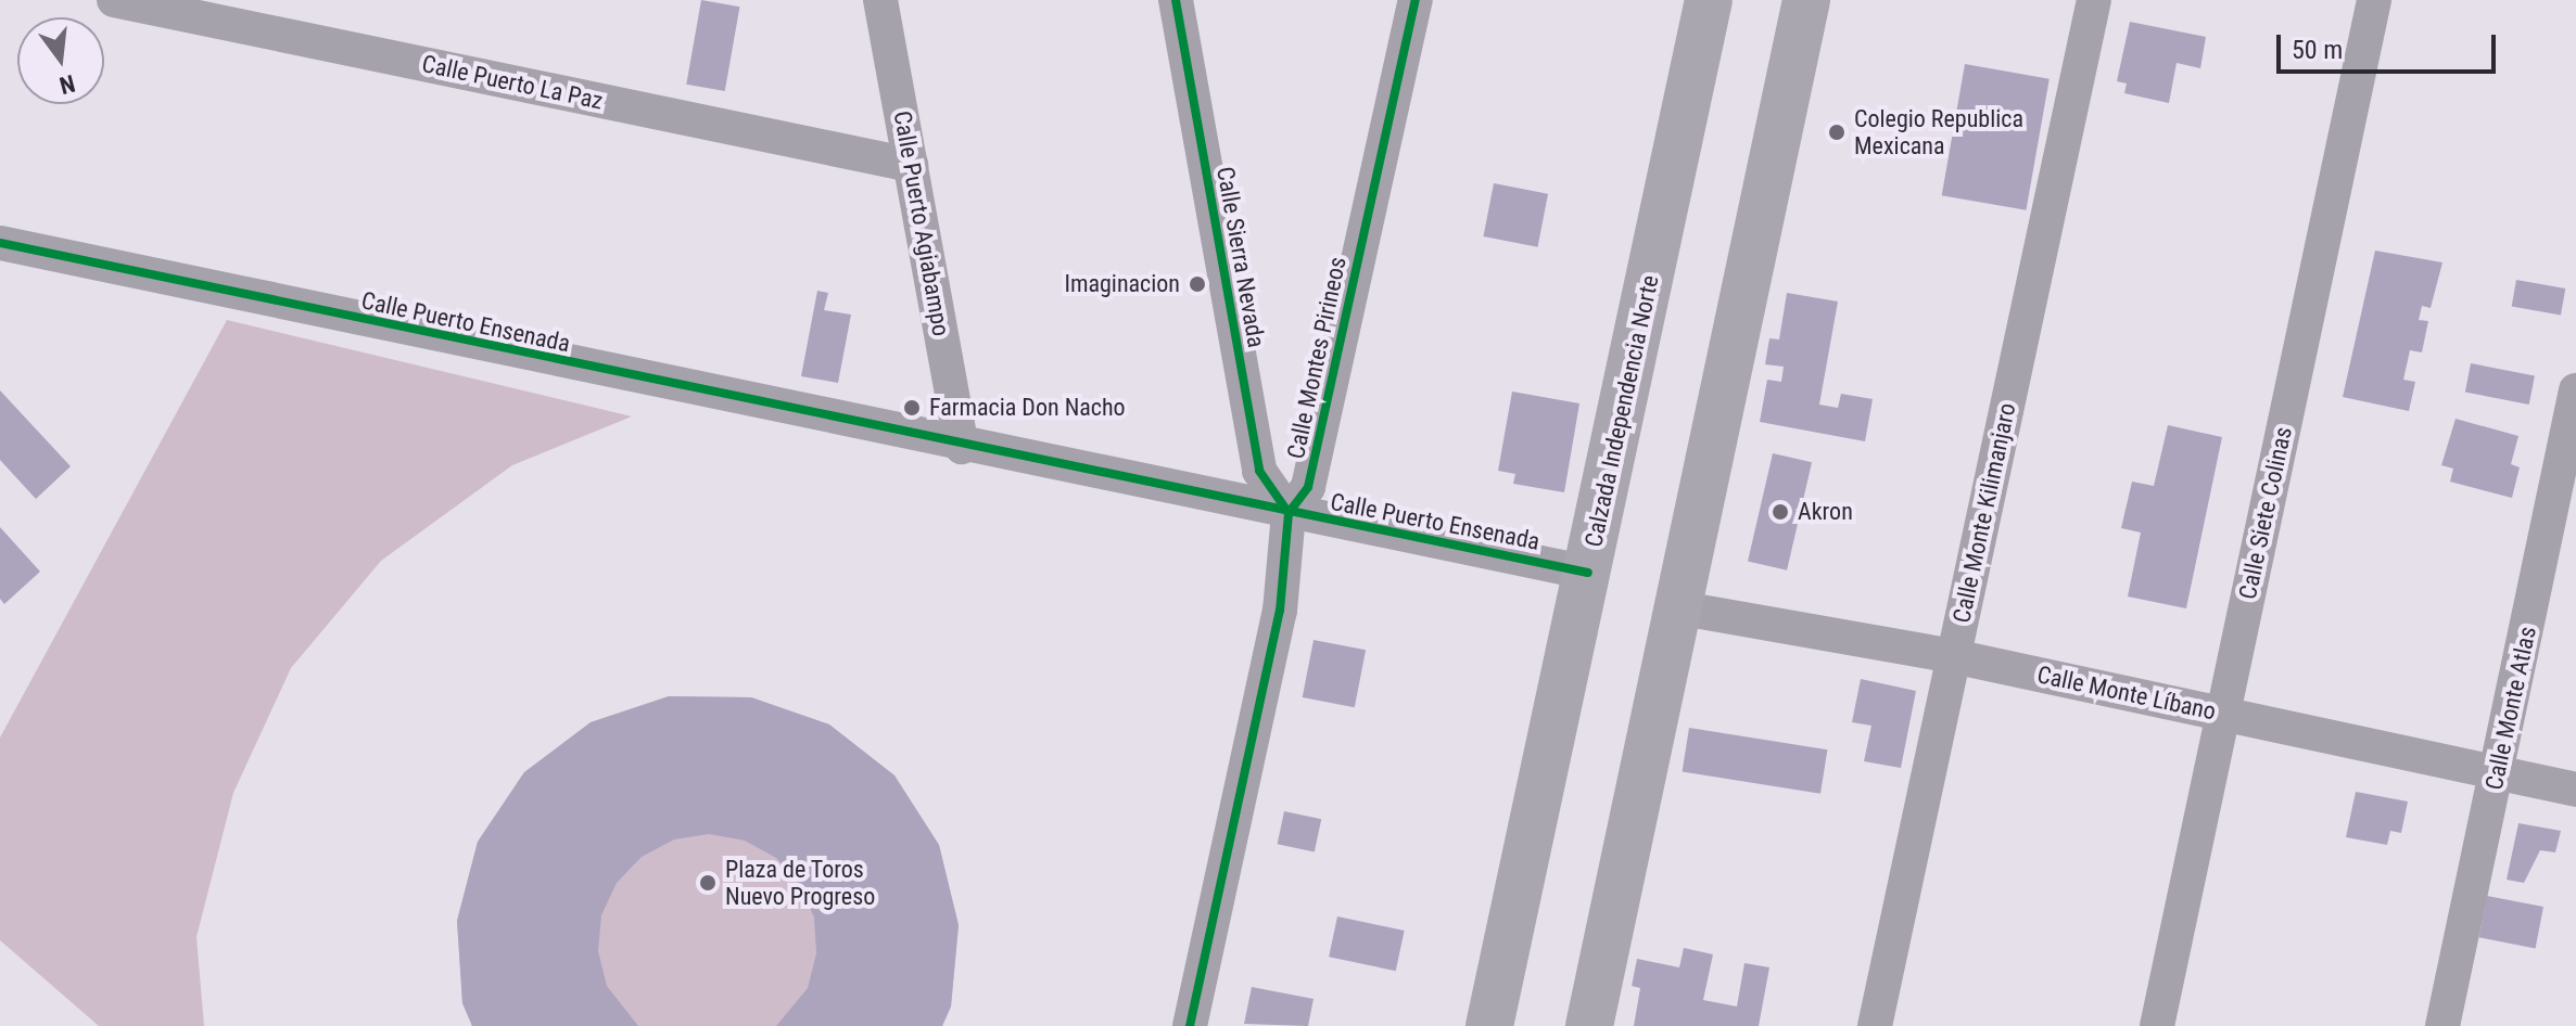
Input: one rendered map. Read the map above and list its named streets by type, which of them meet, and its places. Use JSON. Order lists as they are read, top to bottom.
{
  "streets": {
    "main road": ["Calzada Independencia Norte"],
    "street": [
      "Calle Puerto La Paz",
      "Calle Puerto Agiabampo",
      "Calle Sierra Nevada",
      "Calle Puerto Ensenada",
      "Calle Montes Pirineos",
      "Calle Monte Kilimanjaro",
      "Calle Siete Colinas",
      "Calle Monte Líbano",
      "Calle Monte Atlas"
    ]
  },
  "crossings": [
    ["Calle Puerto La Paz", "Calle Puerto Agiabampo"],
    ["Calle Puerto Agiabampo", "Calle Puerto Ensenada"],
    ["Calle Sierra Nevada", "Calle Puerto Ensenada"],
    ["Calle Sierra Nevada", "Calle Montes Pirineos"],
    ["Calle Puerto Ensenada", "Calle Montes Pirineos"],
    ["Calle Puerto Ensenada", "Calzada Independencia Norte"],
    ["Calle Monte Kilimanjaro", "Calle Monte Líbano"],
    ["Calle Siete Colinas", "Calle Monte Líbano"],
    ["Calle Monte Líbano", "Calle Monte Atlas"]
  ],
  "places": [
    "Colegio Republica Mexicana",
    "Imaginacion",
    "Farmacia Don Nacho",
    "Akron",
    "Plaza de Toros Nuevo Progreso"
  ],
  "scale_bar": "50 m",
  "north": "bottom"
}
